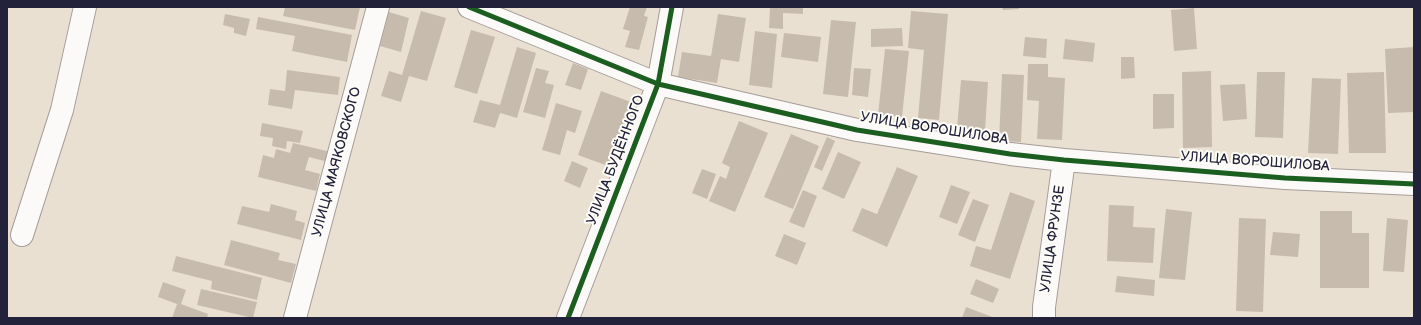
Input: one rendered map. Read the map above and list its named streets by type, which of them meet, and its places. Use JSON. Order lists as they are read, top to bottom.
{
  "streets": {
    "street": [
      "УЛИЦА ВОРОШИЛОВА",
      "УЛИЦА БУДЁННОГО",
      "УЛИЦА МАЯКОВСКОГО",
      "УЛИЦА ФРУНЗЕ"
    ]
  },
  "crossings": [
    ["УЛИЦА ВОРОШИЛОВА", "УЛИЦА БУДЁННОГО"],
    ["УЛИЦА ВОРОШИЛОВА", "УЛИЦА ФРУНЗЕ"]
  ]
}
